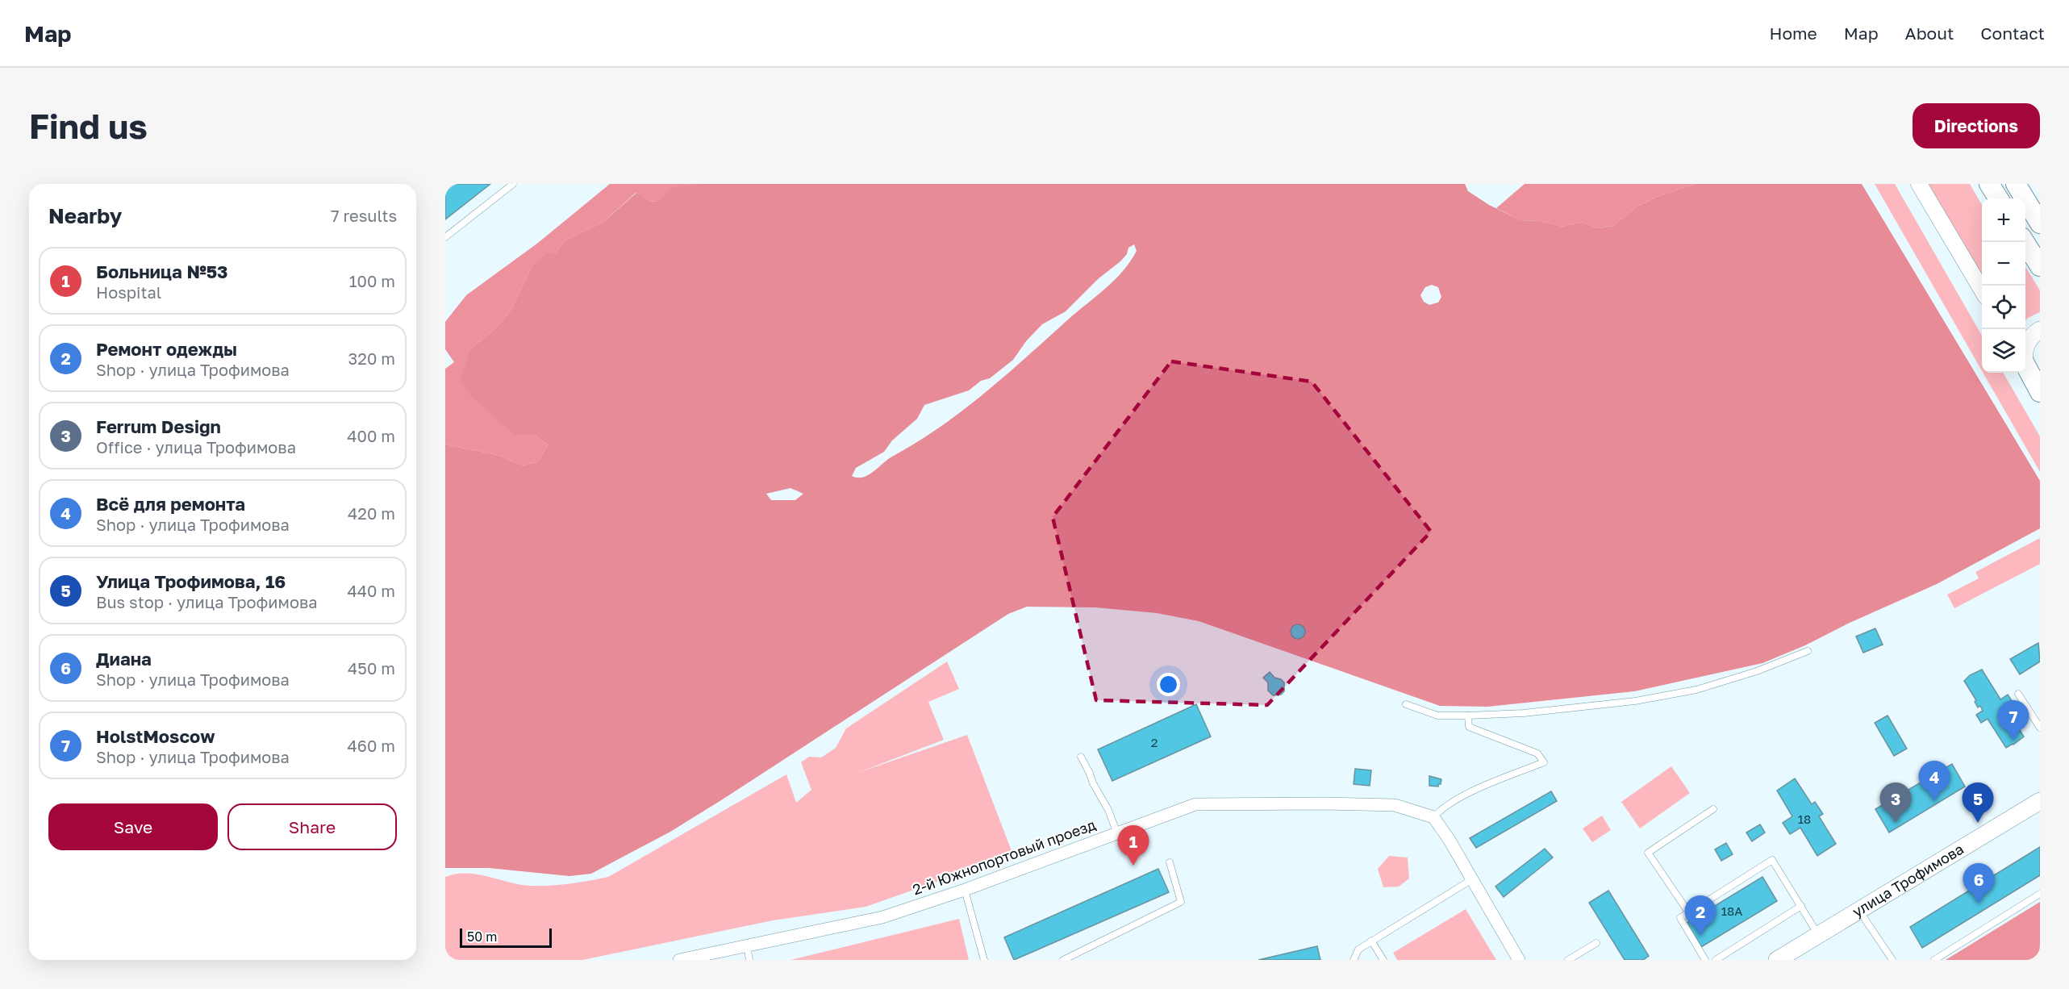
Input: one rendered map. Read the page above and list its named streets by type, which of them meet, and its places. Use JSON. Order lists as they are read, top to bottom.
{
  "streets": {
    "main road": ["улица Трофимова"],
    "street": ["2-й Южнопортовый проезд"]
  },
  "house_numbers": ["2", "18", "18А"],
  "scale_bar": "50 m",
  "page": {
    "header": "Map",
    "nav": [
      "Home",
      "Map",
      "About",
      "Contact"
    ],
    "buttons": [
      "Directions",
      ["Save", "Share"]
    ],
    "title": "Find us",
    "heading": ["Nearby", "7 results"],
    "map_buttons": ["+", "−"],
    "list": [
      {
        "mark": "1",
        "name": "Больница №53",
        "note": "Hospital",
        "value": "100 m"
      },
      {
        "mark": "2",
        "name": "Ремонт одежды",
        "note": "Shop · улица Трофимова",
        "value": "320 m"
      },
      {
        "mark": "3",
        "name": "Ferrum Design",
        "note": "Office · улица Трофимова",
        "value": "400 m"
      },
      {
        "mark": "4",
        "name": "Всё для ремонта",
        "note": "Shop · улица Трофимова",
        "value": "420 m"
      },
      {
        "mark": "5",
        "name": "Улица Трофимова, 16",
        "note": "Bus stop · улица Трофимова",
        "value": "440 m"
      },
      {
        "mark": "6",
        "name": "Диана",
        "note": "Shop · улица Трофимова",
        "value": "450 m"
      },
      {
        "mark": "7",
        "name": "HolstMoscow",
        "note": "Shop · улица Трофимова",
        "value": "460 m"
      }
    ],
    "pins": [
      "7",
      "4",
      "3",
      "5",
      "1",
      "6",
      "2"
    ],
    "scale": "50 m"
  }
}
